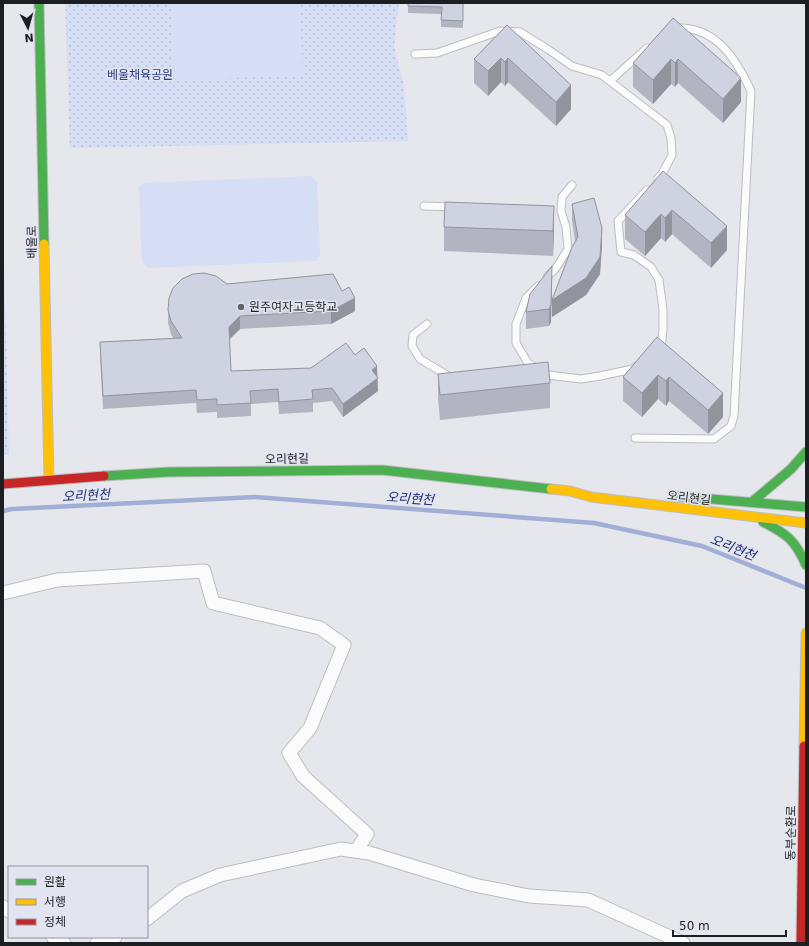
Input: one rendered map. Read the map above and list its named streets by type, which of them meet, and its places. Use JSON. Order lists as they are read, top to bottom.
{
  "streets": {
    "street": ["배울로", "오리현길", "동부순환로"]
  },
  "crossings": [
    ["배울로", "오리현길"]
  ],
  "water": ["오리현천"],
  "parks": ["베울채육공원"],
  "places": ["원주여자고등학교"],
  "legend": ["원활", "서행", "정체"],
  "scale_bar": "50 m",
  "north": "bottom"
}
